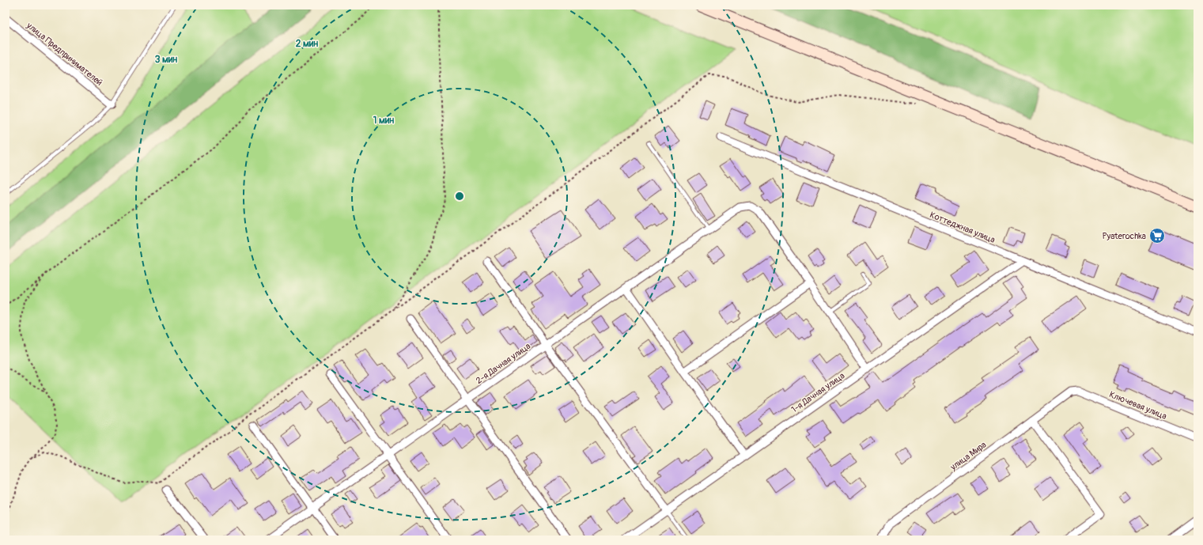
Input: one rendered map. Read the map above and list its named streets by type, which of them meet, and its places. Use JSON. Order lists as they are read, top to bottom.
{
  "streets": {
    "street": [
      "улица Предпринимателей",
      "Коттеджная улица",
      "2-я Дачная улица",
      "1-я Дачная улица",
      "Ключевая улица",
      "улица Мира"
    ]
  },
  "crossings": [
    ["Коттеджная улица", "1-я Дачная улица"],
    ["Ключевая улица", "улица Мира"]
  ],
  "places": {
    "supermarket": ["Pyaterochka"]
  },
  "rings": ["2 мин", "3 мин", "1 мин"]
}
